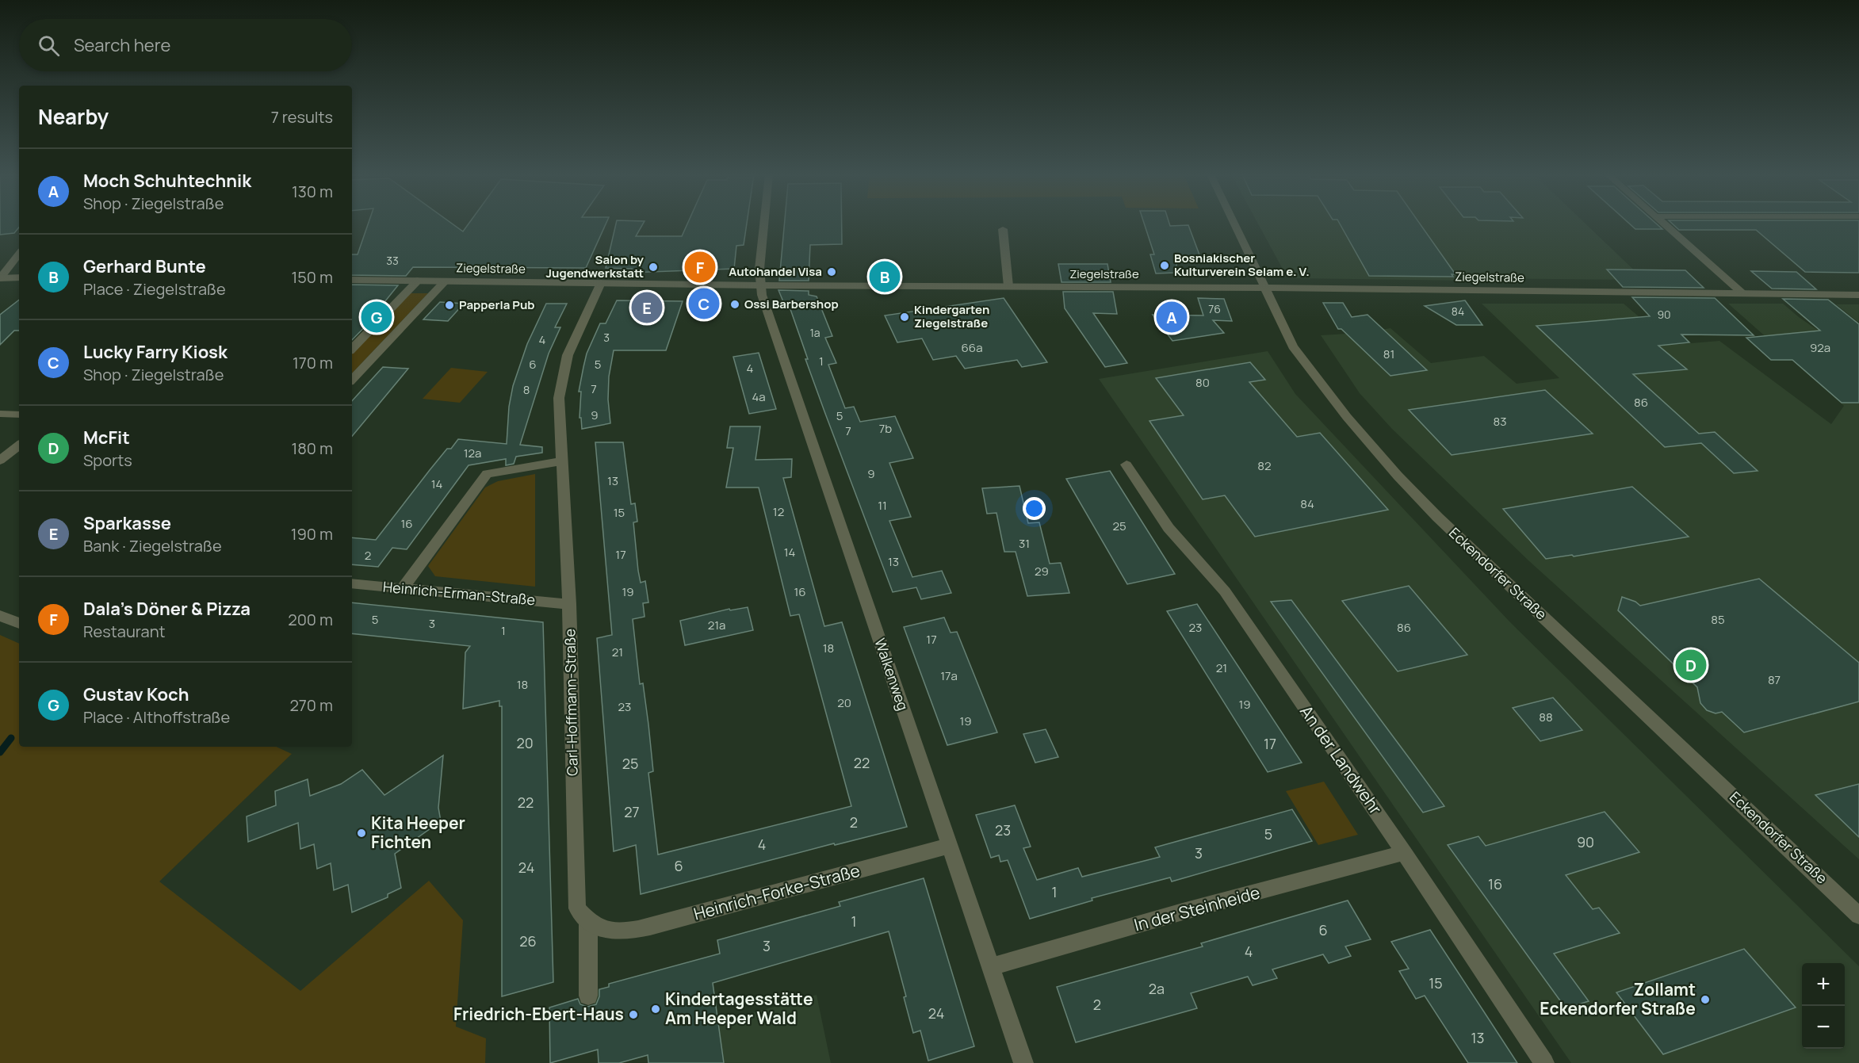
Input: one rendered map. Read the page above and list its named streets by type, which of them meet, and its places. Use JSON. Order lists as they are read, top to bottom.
{
  "streets": {
    "street": [
      "Ziegelstraße",
      "Eckendorfer Straße",
      "Heinrich-Erman-Straße",
      "Walkenweg",
      "Carl-Hoffmann-Straße",
      "An der Landwehr",
      "Heinrich-Forke-Straße",
      "In der Steinheide"
    ]
  },
  "crossings": [
    ["Ziegelstraße", "Eckendorfer Straße"],
    ["Ziegelstraße", "Walkenweg"],
    ["Ziegelstraße", "Carl-Hoffmann-Straße"],
    ["Heinrich-Erman-Straße", "Carl-Hoffmann-Straße"],
    ["Walkenweg", "Heinrich-Forke-Straße"],
    ["Walkenweg", "In der Steinheide"],
    ["Carl-Hoffmann-Straße", "Heinrich-Forke-Straße"],
    ["An der Landwehr", "In der Steinheide"]
  ],
  "places": [
    "Bosniakischer Kulturverein Selam e. V.",
    "Salon by Jugendwerkstatt",
    "Autohandel Visa",
    "Ossi Barbershop",
    "Papperla Pub",
    "Kindergarten Ziegelstraße",
    "Kita Heeper Fichten",
    "Zollamt Eckendorfer Straße",
    "Kindertagesstätte Am Heeper Wald",
    "Friedrich-Ebert-Haus"
  ],
  "house_numbers": [
    "33",
    "76",
    "84",
    "90",
    "1a",
    "3",
    "4",
    "66a",
    "92a",
    "81",
    "1",
    "6",
    "5",
    "4",
    "80",
    "7",
    "8",
    "4a",
    "86",
    "9",
    "5",
    "83",
    "7b",
    "7",
    "12a",
    "82",
    "9",
    "13",
    "14",
    "84",
    "11",
    "12",
    "15",
    "16",
    "25",
    "31",
    "14",
    "17",
    "2",
    "13",
    "29",
    "19",
    "16",
    "5",
    "85",
    "3",
    "21a",
    "23",
    "86",
    "1",
    "17",
    "18",
    "21",
    "21",
    "17a",
    "87",
    "18",
    "20",
    "19",
    "23",
    "88",
    "19",
    "20",
    "17",
    "22",
    "25",
    "22",
    "27",
    "2",
    "23",
    "5",
    "90",
    "4",
    "3",
    "6",
    "24",
    "16",
    "1",
    "1",
    "6",
    "26",
    "3",
    "4",
    "15",
    "2a",
    "2",
    "24",
    "13"
  ],
  "page": {
    "search": "Search here",
    "heading": ["Nearby", "7 results"],
    "list": [
      {
        "mark": "A",
        "name": "Moch Schuhtechnik",
        "note": "Shop · Ziegelstraße",
        "value": "130 m"
      },
      {
        "mark": "B",
        "name": "Gerhard Bunte",
        "note": "Place · Ziegelstraße",
        "value": "150 m"
      },
      {
        "mark": "C",
        "name": "Lucky Farry Kiosk",
        "note": "Shop · Ziegelstraße",
        "value": "170 m"
      },
      {
        "mark": "D",
        "name": "McFit",
        "note": "Sports",
        "value": "180 m"
      },
      {
        "mark": "E",
        "name": "Sparkasse",
        "note": "Bank · Ziegelstraße",
        "value": "190 m"
      },
      {
        "mark": "F",
        "name": "Dala's Döner & Pizza",
        "note": "Restaurant",
        "value": "200 m"
      },
      {
        "mark": "G",
        "name": "Gustav Koch",
        "note": "Place · Althoffstraße",
        "value": "270 m"
      }
    ],
    "pins": [
      "F",
      "B",
      "C",
      "E",
      "A",
      "G",
      "D"
    ],
    "map_buttons": ["+", "−"]
  }
}
